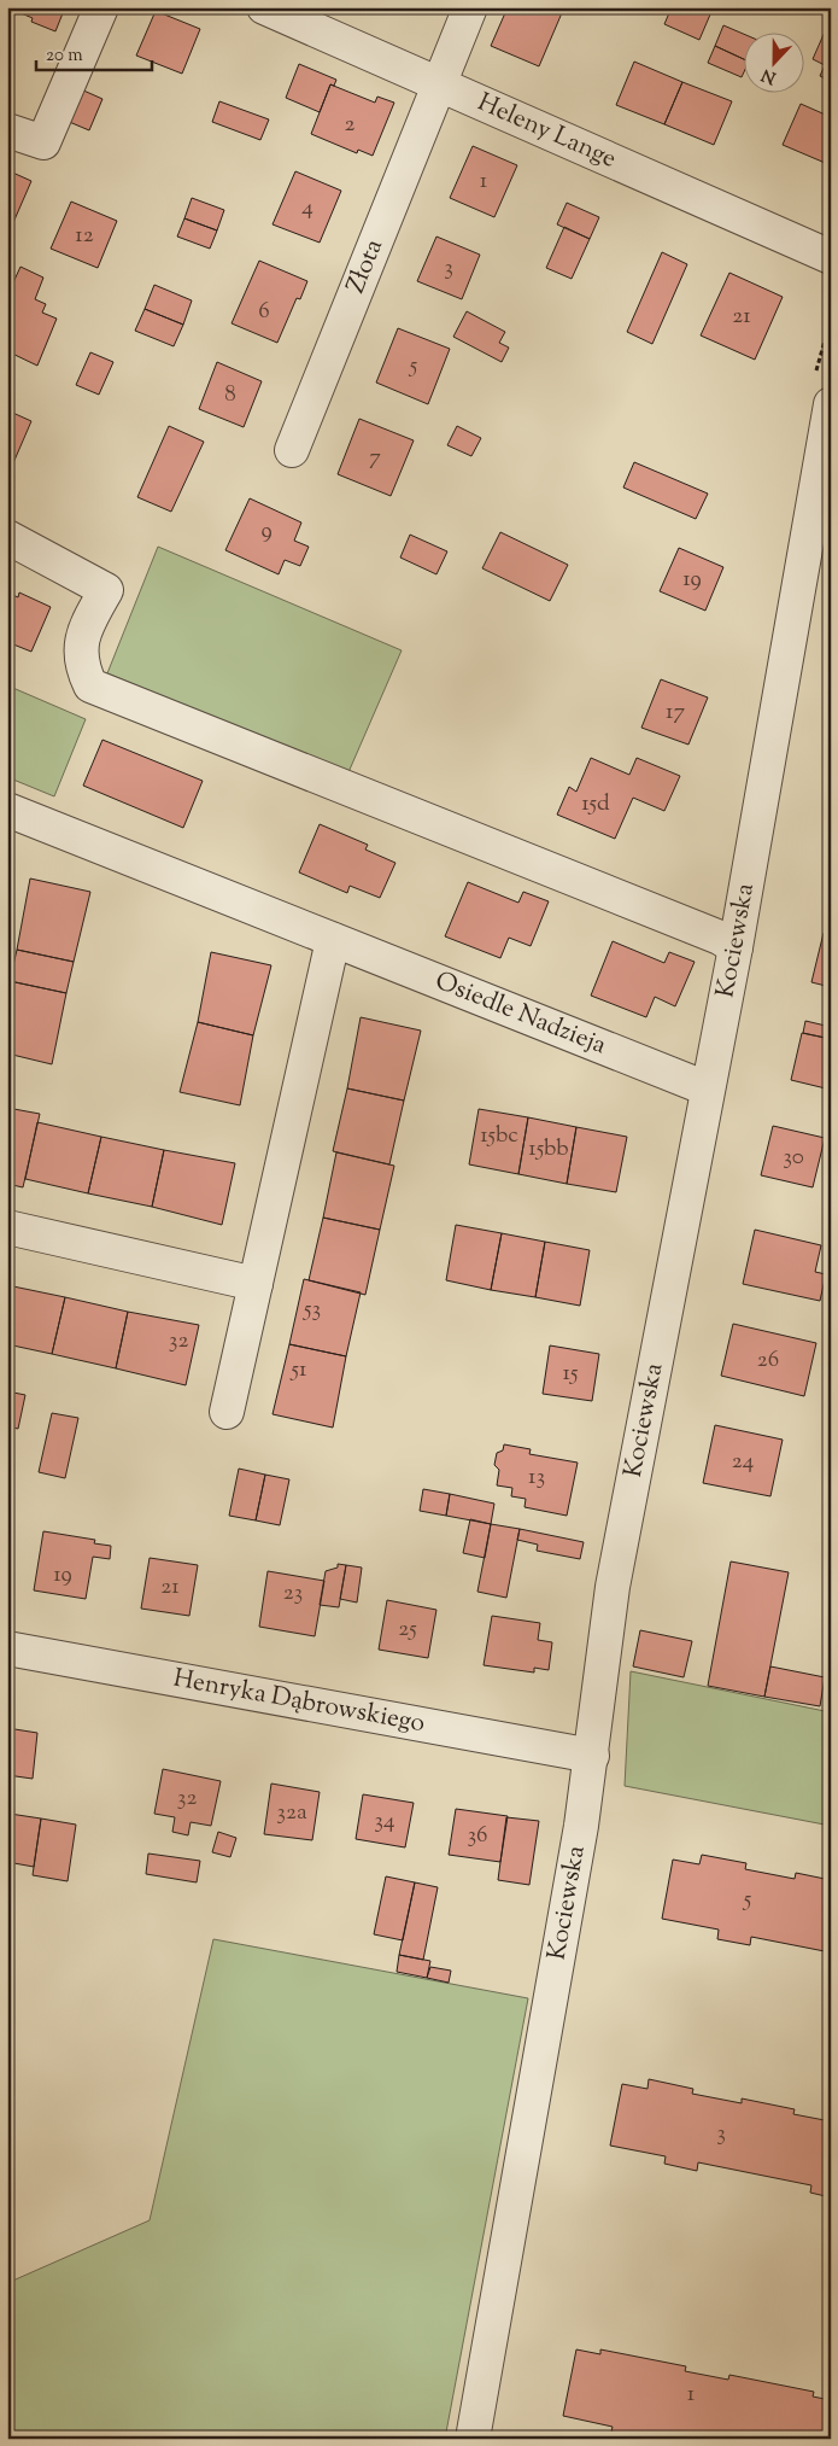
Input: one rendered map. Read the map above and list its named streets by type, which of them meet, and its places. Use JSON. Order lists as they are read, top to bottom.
{
  "streets": {
    "street": [
      "Heleny Lange",
      "Złota",
      "Kociewska",
      "Osiedle Nadzieja",
      "Henryka Dąbrowskiego"
    ]
  },
  "crossings": [
    ["Heleny Lange", "Złota"],
    ["Kociewska", "Osiedle Nadzieja"],
    ["Kociewska", "Henryka Dąbrowskiego"]
  ],
  "house_numbers": [
    "2",
    "1",
    "4",
    "12",
    "3",
    "6",
    "21",
    "5",
    "8",
    "7",
    "9",
    "19",
    "17",
    "15d",
    "15bc",
    "15bb",
    "30",
    "53",
    "32",
    "26",
    "51",
    "15",
    "24",
    "13",
    "19",
    "21",
    "23",
    "25",
    "32",
    "32a",
    "34",
    "36",
    "5",
    "3",
    "1"
  ],
  "scale_bar": "20 m",
  "north": "bottom"
}
